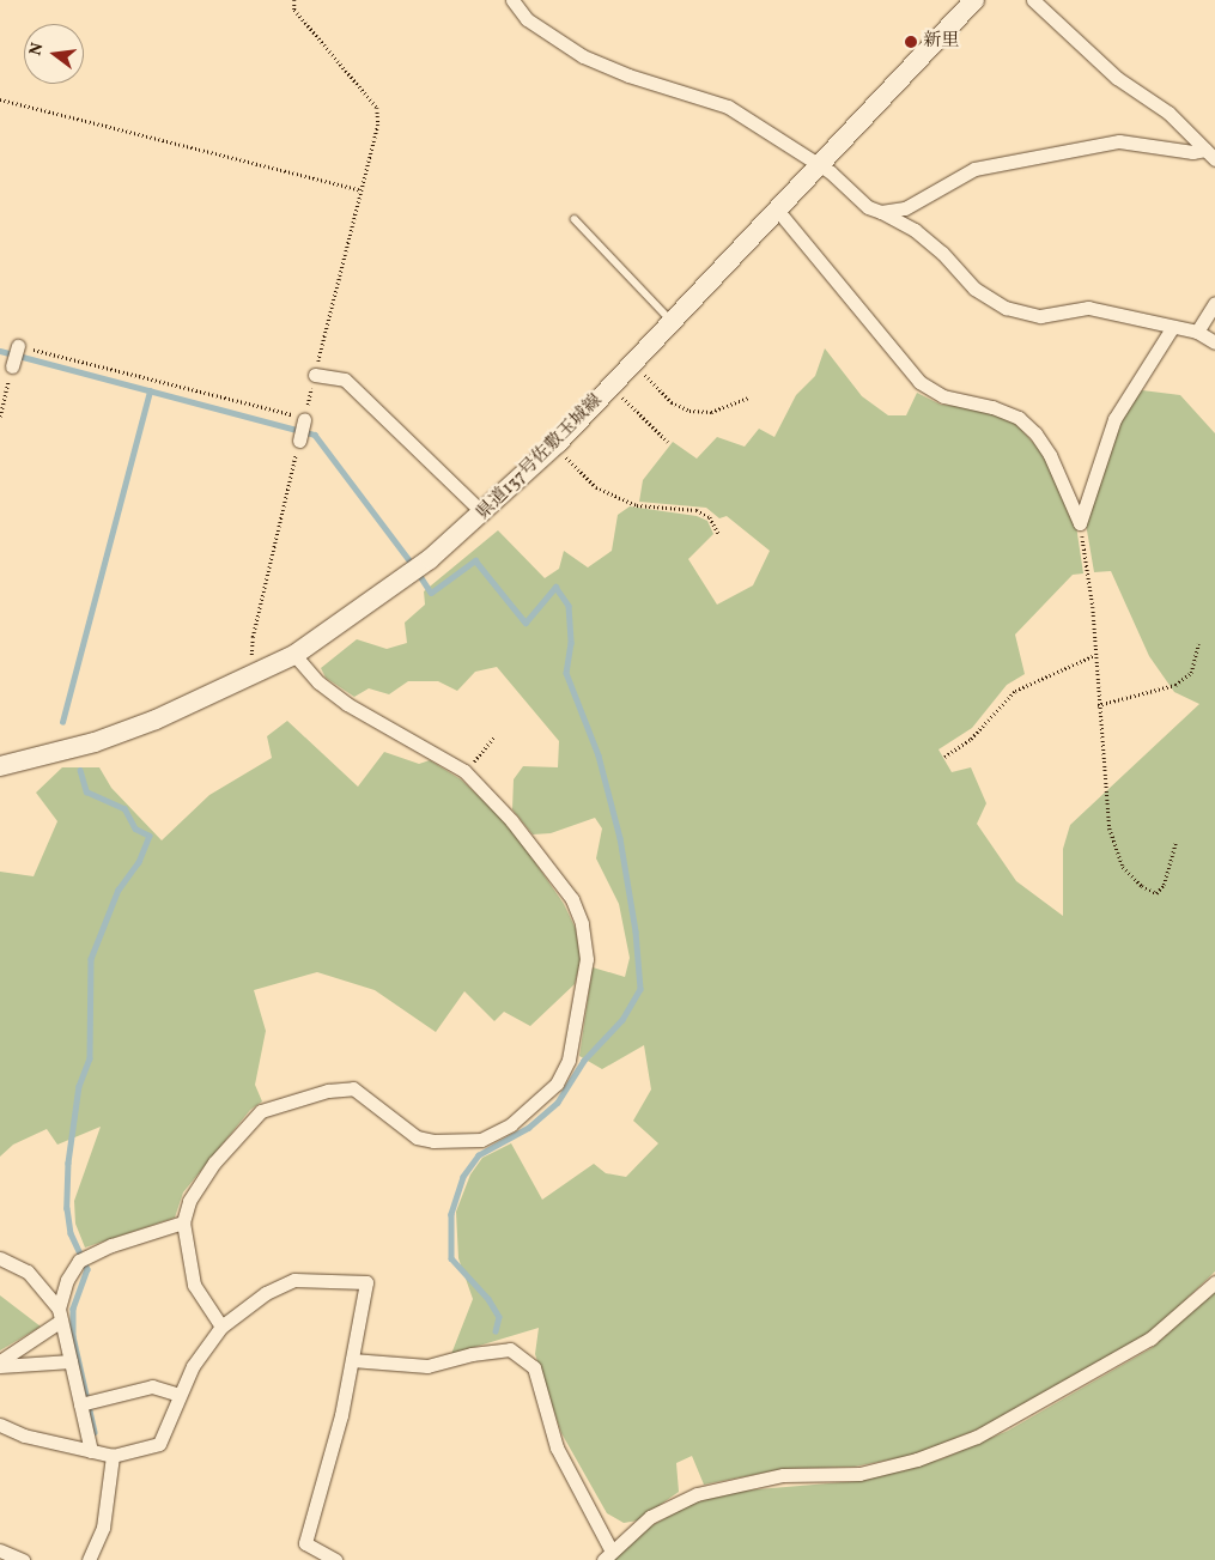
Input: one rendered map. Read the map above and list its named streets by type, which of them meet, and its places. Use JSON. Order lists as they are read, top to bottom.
{
  "streets": {
    "main road": ["県道137号佐敷玉城線"]
  },
  "places": ["新里"],
  "north": "left"
}
